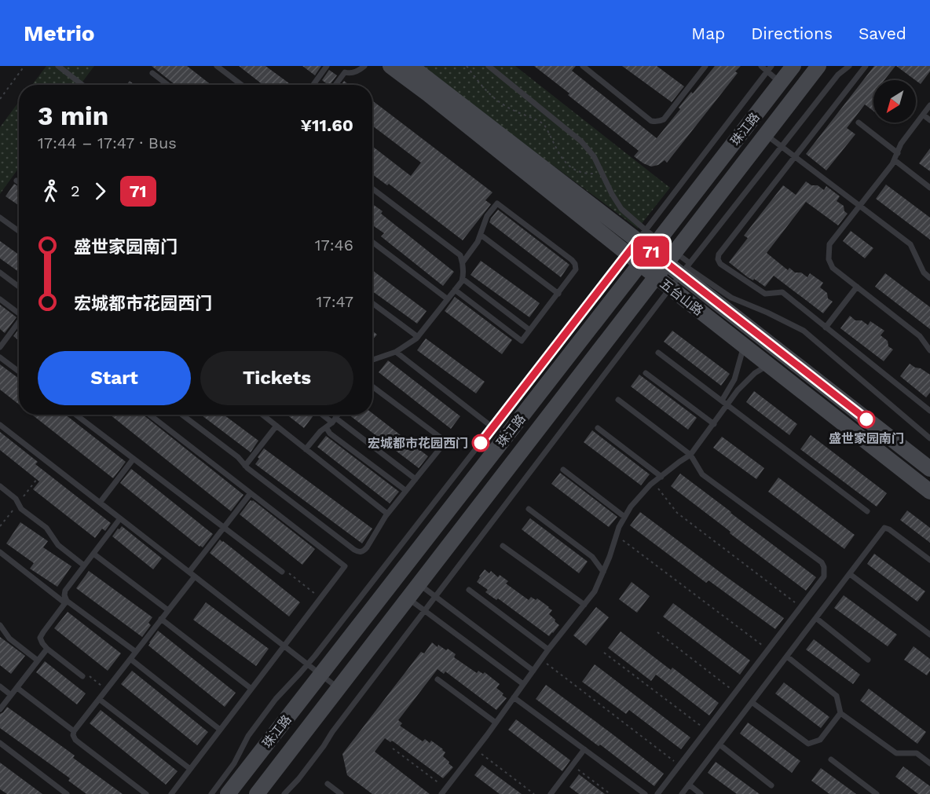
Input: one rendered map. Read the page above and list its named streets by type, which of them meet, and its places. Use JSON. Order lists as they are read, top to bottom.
{
  "streets": {
    "street": ["珠江路", "五台山路"]
  },
  "crossings": [
    ["珠江路", "五台山路"]
  ],
  "places": ["盛世家园南门", "宏城都市花园西门"],
  "lines": ["bus line 71"],
  "north": "bottom left",
  "page": {
    "header": "Metrio",
    "nav": ["Map", "Directions", "Saved"],
    "on_map": "71",
    "heading": ["3 min", "17:44 – 17:47 · Bus", "¥11.60"],
    "legs": ["2", "71"],
    "list": [
      {
        "name": "盛世家园南门",
        "value": "17:46"
      },
      {
        "name": "宏城都市花园西门",
        "value": "17:47"
      }
    ],
    "buttons": ["Start", "Tickets"]
  }
}
